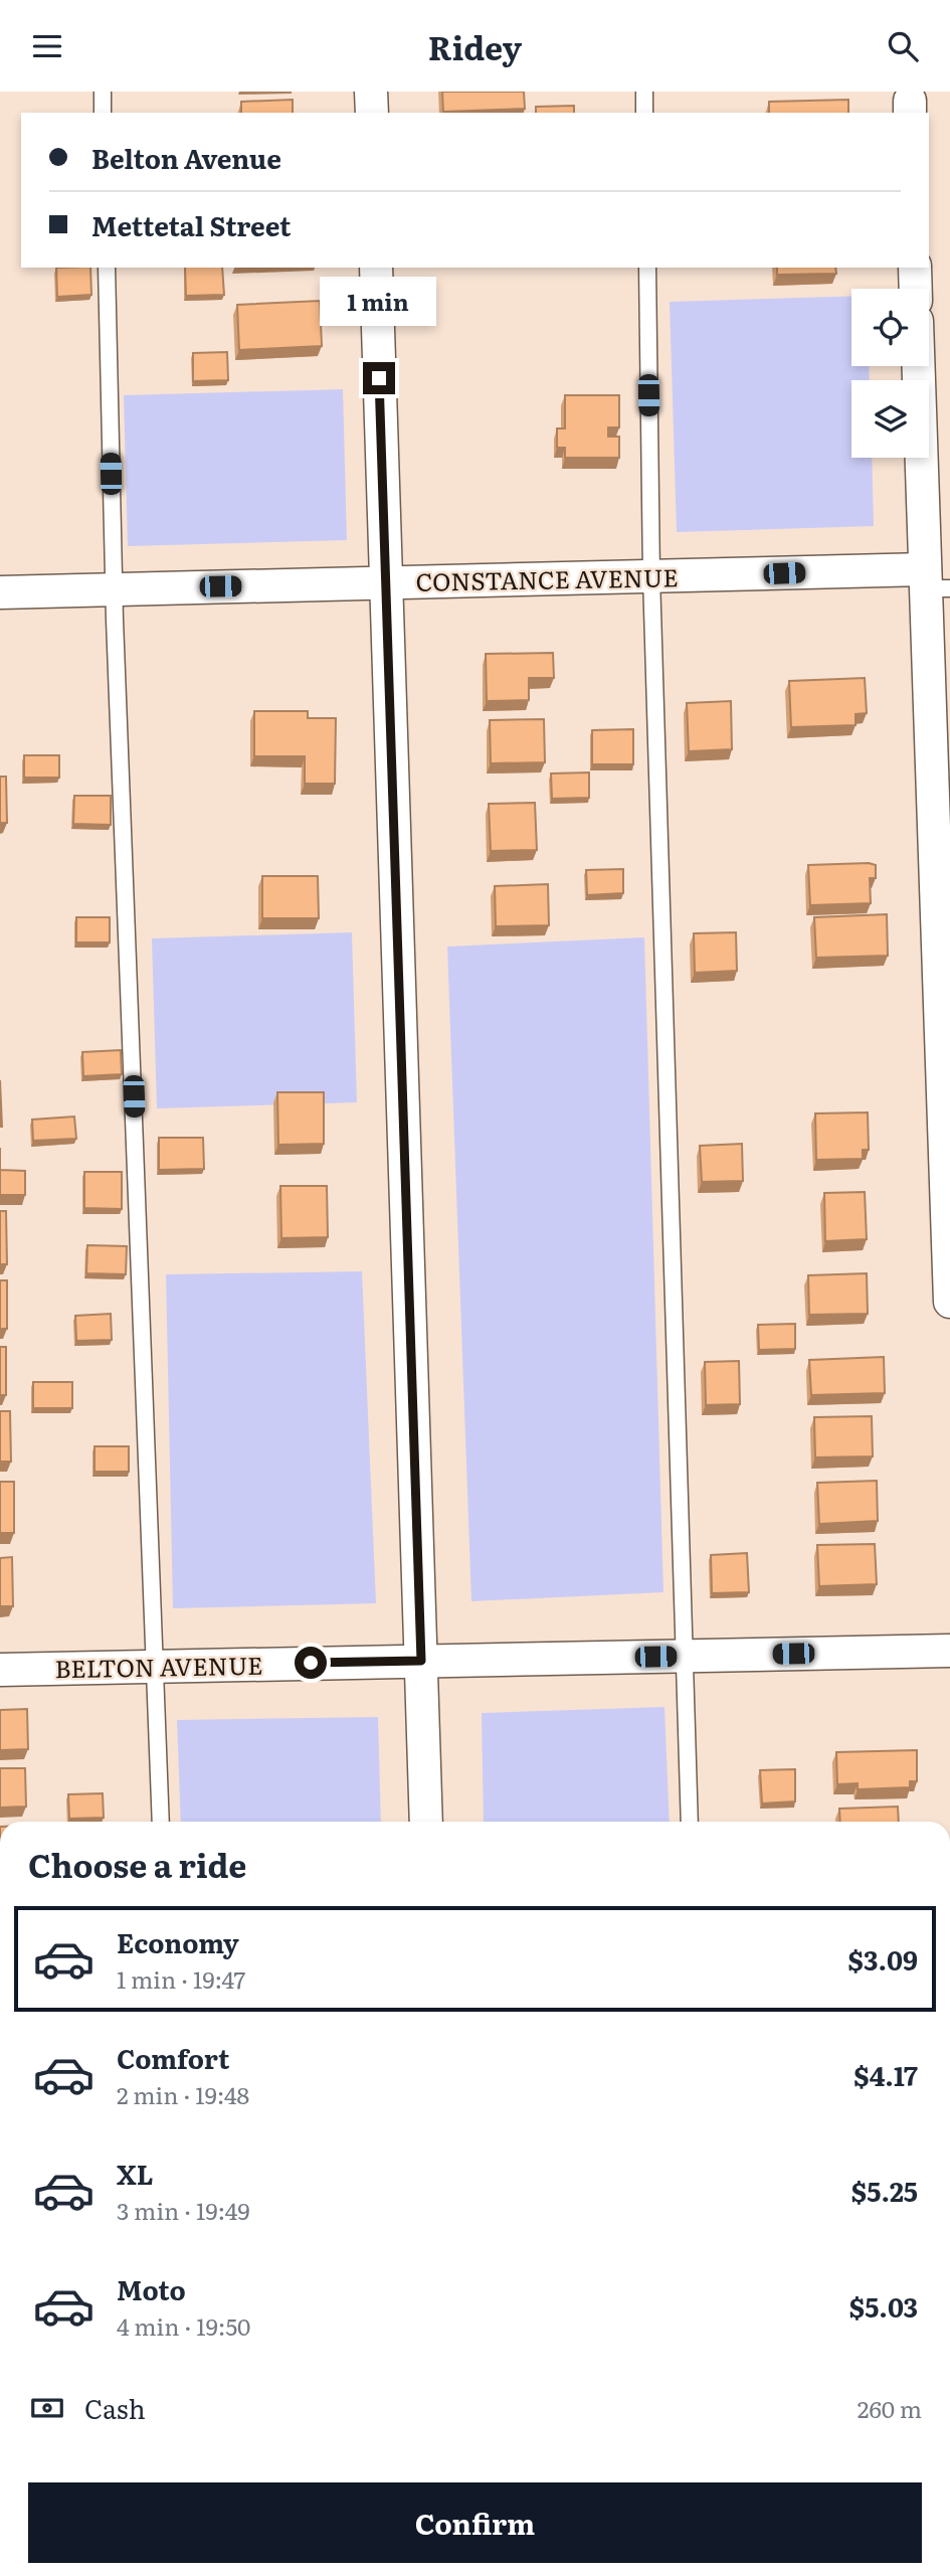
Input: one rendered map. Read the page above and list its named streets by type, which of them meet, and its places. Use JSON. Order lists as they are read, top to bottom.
{
  "streets": {
    "street": ["CONSTANCE AVENUE", "BELTON AVENUE"]
  },
  "page": {
    "header": "Ridey",
    "banner": ["Belton Avenue", "Mettetal Street"],
    "bubble": "1 min",
    "heading": "Choose a ride",
    "list": [
      {
        "name": "Economy",
        "note": "1 min · 19:47",
        "value": "$3.09"
      },
      {
        "name": "Comfort",
        "note": "2 min · 19:48",
        "value": "$4.17"
      },
      {
        "name": "XL",
        "note": "3 min · 19:49",
        "value": "$5.25"
      },
      {
        "name": "Moto",
        "note": "4 min · 19:50",
        "value": "$5.03"
      }
    ],
    "pay": ["Cash", "260 m"],
    "buttons": "Confirm"
  }
}
